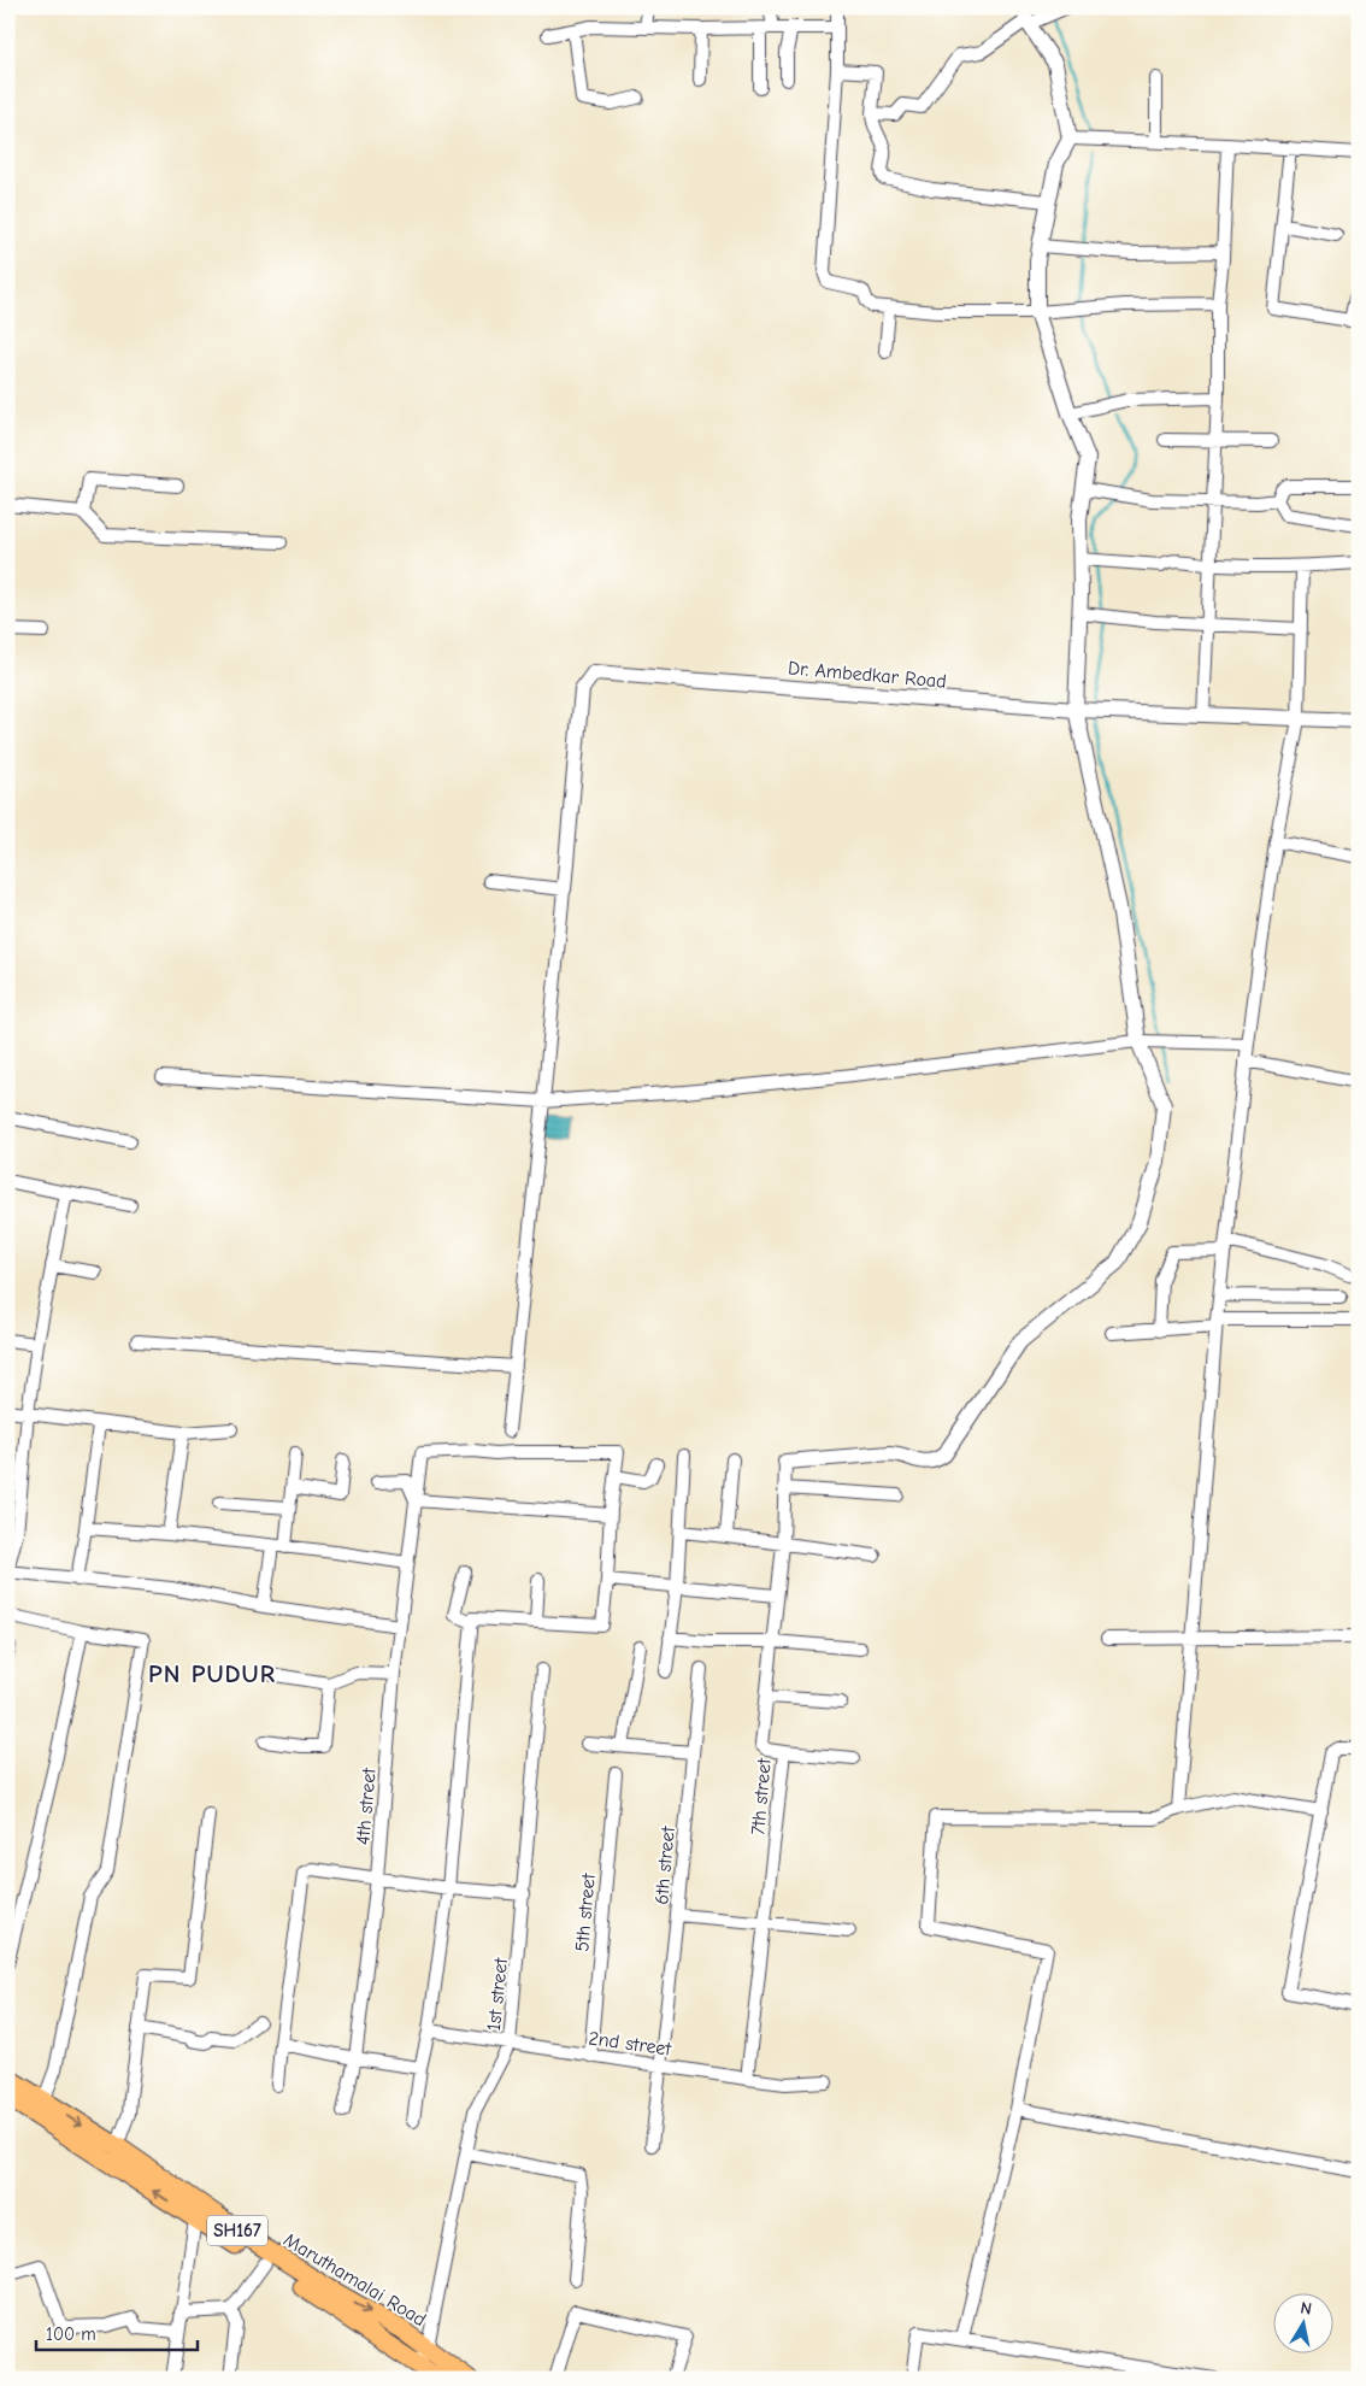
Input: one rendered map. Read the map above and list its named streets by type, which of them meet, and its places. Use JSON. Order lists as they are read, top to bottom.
{
  "streets": {
    "main road": ["SH167", "Maruthamalai Road"],
    "street": [
      "Dr. Ambedkar Road",
      "7th street",
      "4th street",
      "6th street",
      "5th street",
      "1st street",
      "2nd street"
    ]
  },
  "crossings": [
    ["7th street", "2nd street"],
    ["6th street", "2nd street"],
    ["5th street", "2nd street"],
    ["1st street", "2nd street"],
    ["1st street", "Maruthamalai Road"]
  ],
  "districts": ["PN PUDUR"],
  "scale_bar": "100 m",
  "north": "top"
}
